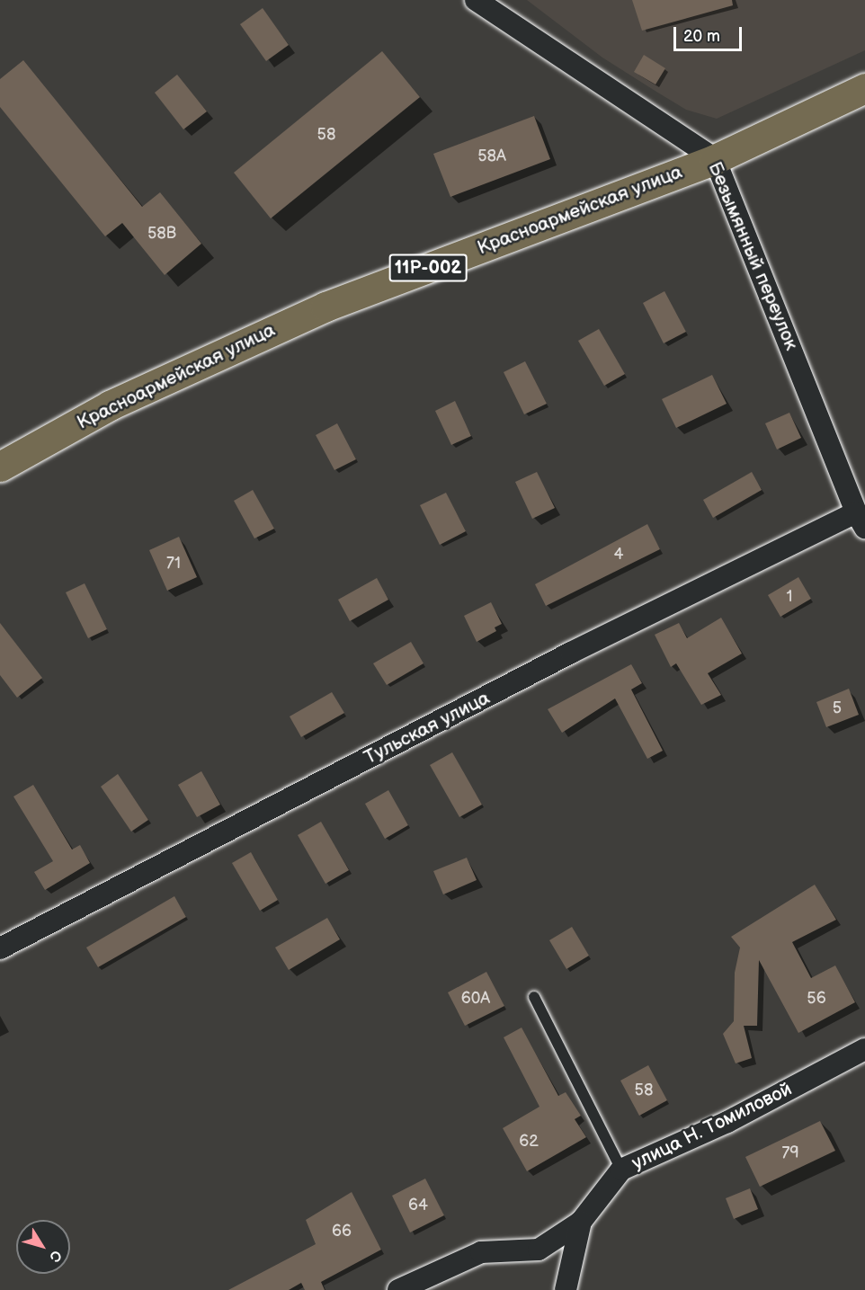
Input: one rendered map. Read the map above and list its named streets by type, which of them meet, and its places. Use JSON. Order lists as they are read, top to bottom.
{
  "streets": {
    "main road": ["Красноармейская улица", "11Р-002"],
    "street": ["Безымянный переулок", "Тульская улица", "улица Н. Томиловой"]
  },
  "crossings": [
    ["Красноармейская улица", "Безымянный переулок"],
    ["Безымянный переулок", "Тульская улица"]
  ],
  "house_numbers": [
    "58",
    "58А",
    "58В",
    "4",
    "71",
    "1",
    "5",
    "60А",
    "56",
    "58",
    "62",
    "79",
    "64",
    "66"
  ],
  "scale_bar": "20 m",
  "north": "bottom right"
}
